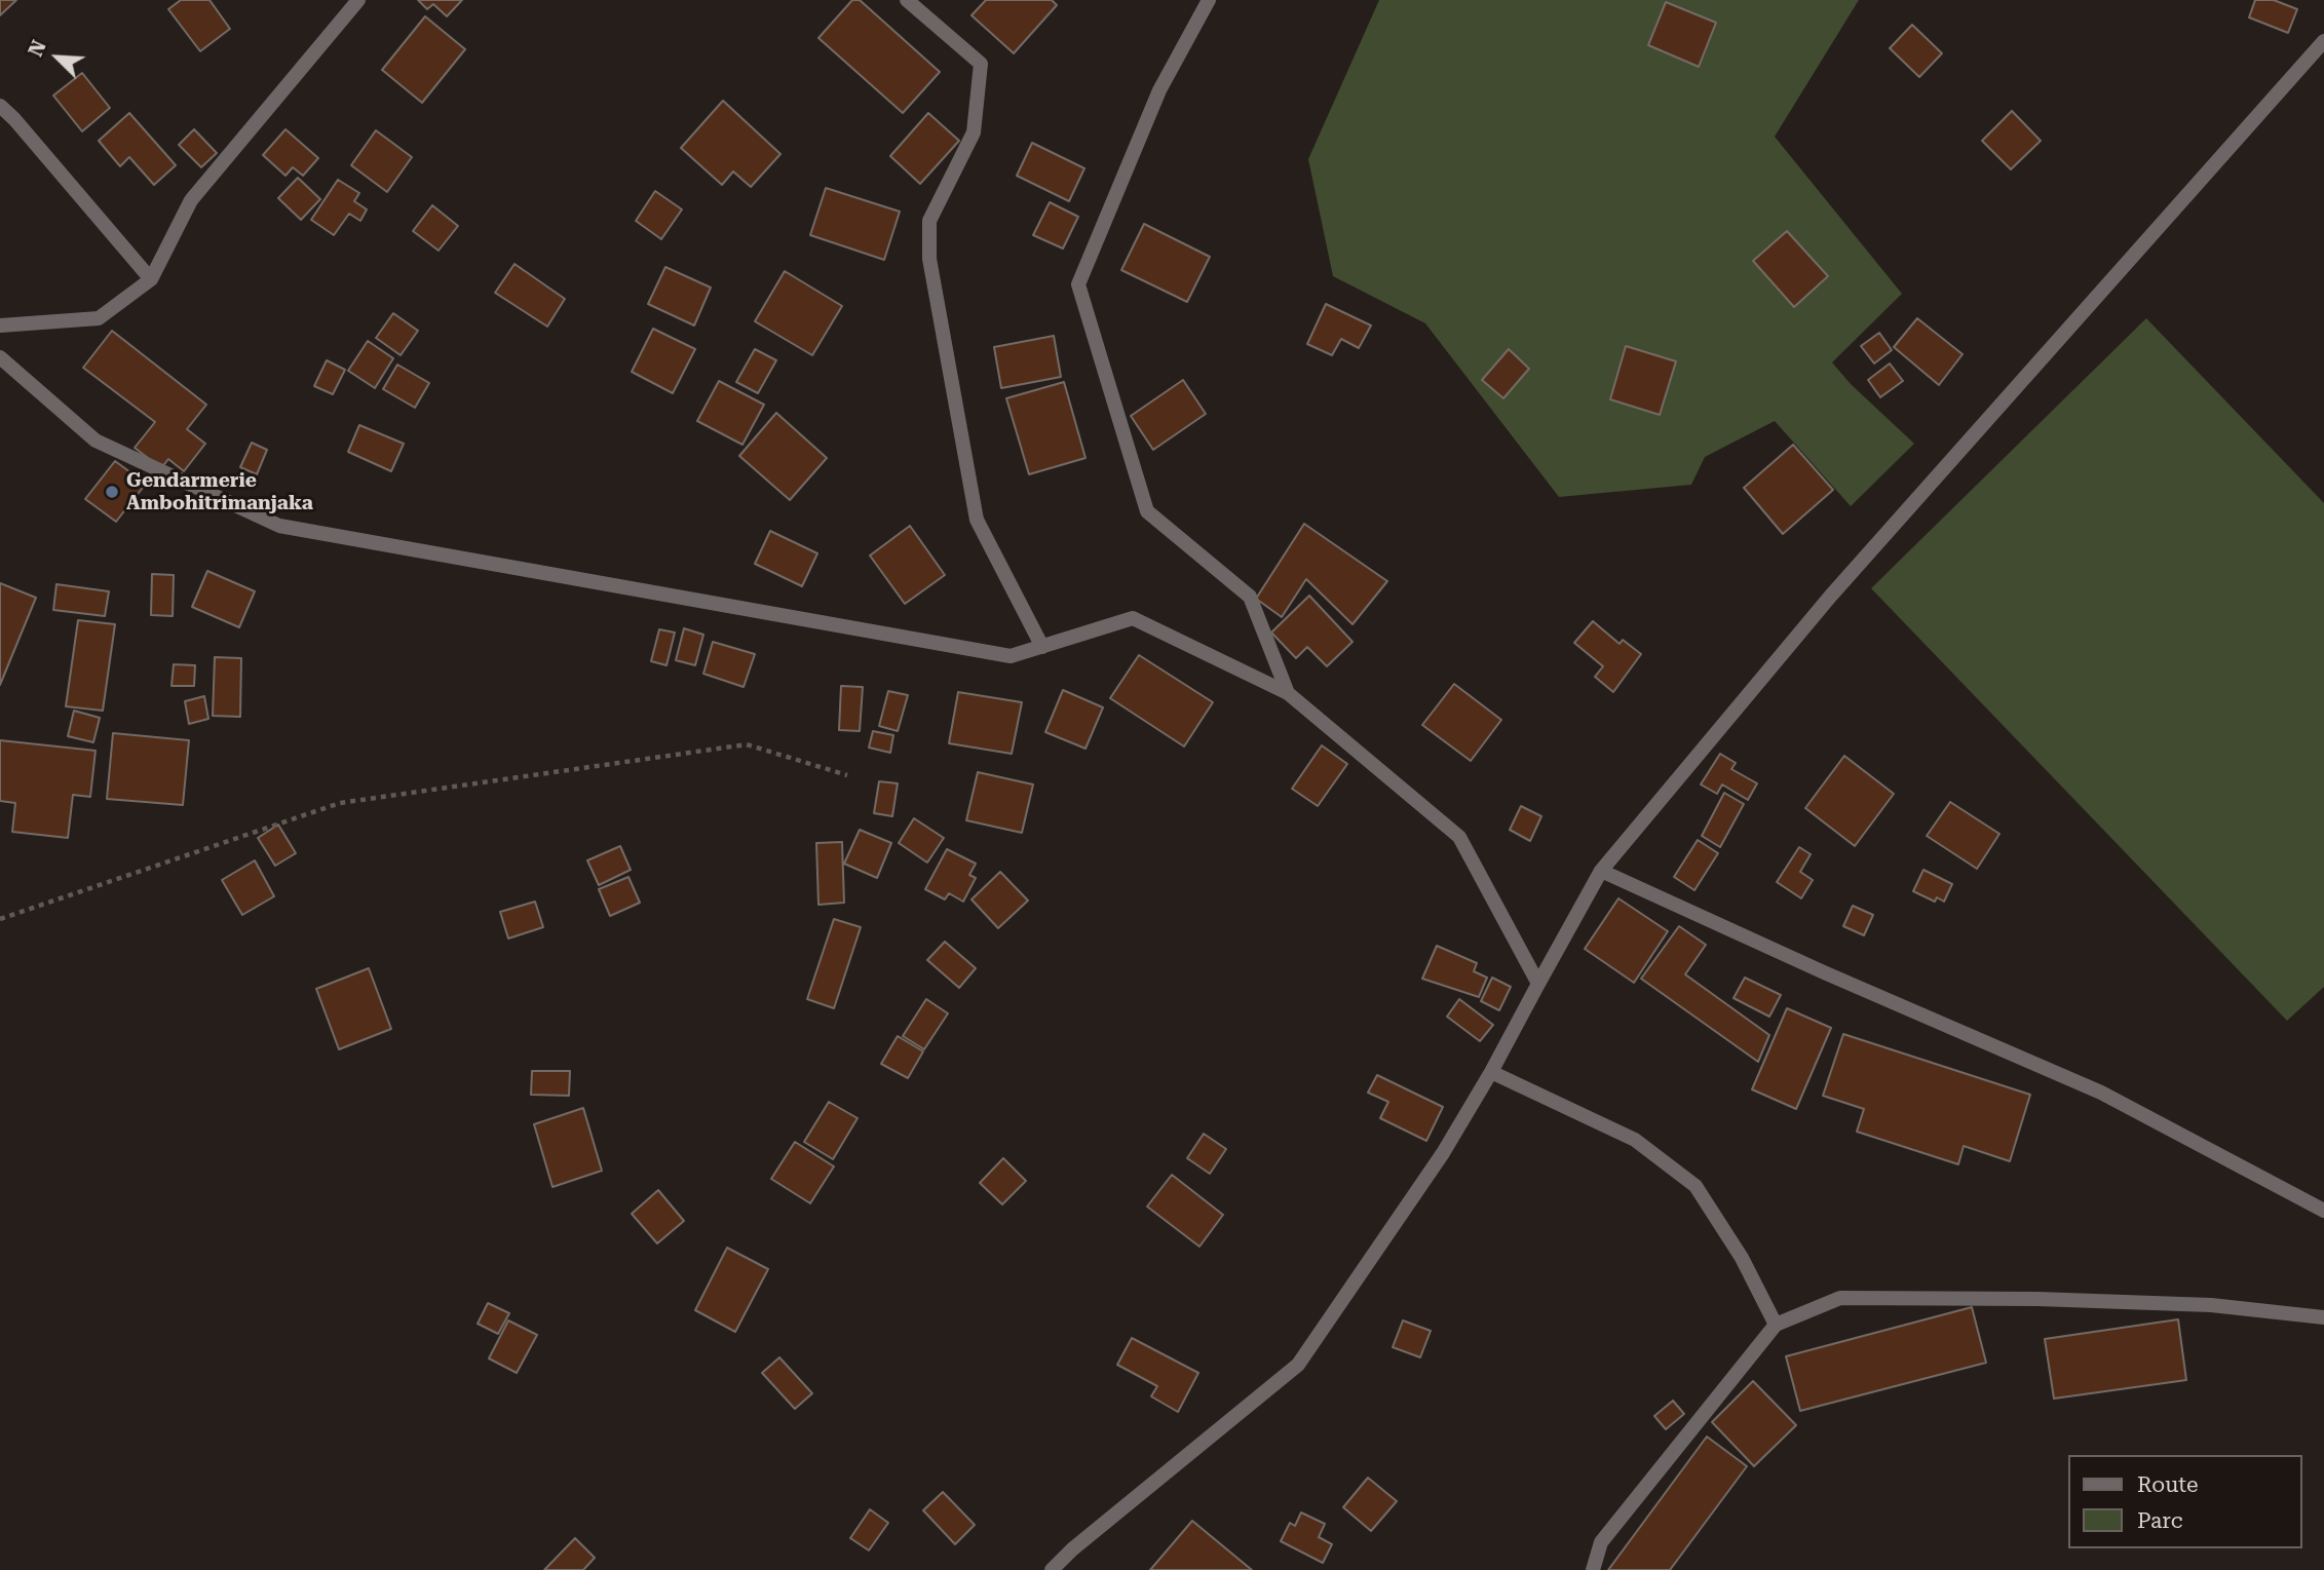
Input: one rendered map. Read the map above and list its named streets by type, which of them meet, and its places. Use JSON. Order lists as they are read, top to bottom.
{
  "places": ["Gendarmerie Ambohitrimanjaka"],
  "legend": ["Route", "Parc"],
  "north": "top left"
}
